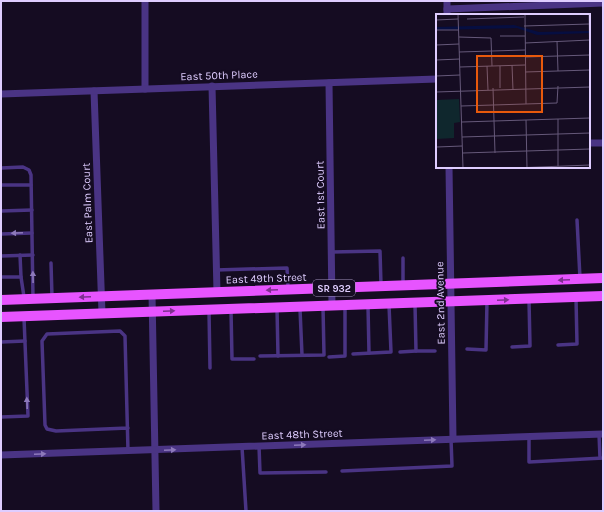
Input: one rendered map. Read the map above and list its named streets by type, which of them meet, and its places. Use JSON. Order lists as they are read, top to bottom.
{
  "streets": {
    "main road": ["East 49th Street", "SR 932"],
    "street": [
      "East 50th Place",
      "East 1st Court",
      "East Palm Court",
      "East 2nd Avenue",
      "East 48th Street"
    ]
  },
  "crossings": [
    ["East 50th Place", "East 1st Court"],
    ["East 50th Place", "East Palm Court"],
    ["East 1st Court", "East 49th Street"],
    ["East 1st Court", "SR 932"],
    ["East Palm Court", "East 49th Street"],
    ["East Palm Court", "SR 932"],
    ["East 49th Street", "East 2nd Avenue"],
    ["SR 932", "East 2nd Avenue"],
    ["East 2nd Avenue", "East 48th Street"]
  ],
  "one_way": ["East 48th Street"]
}
